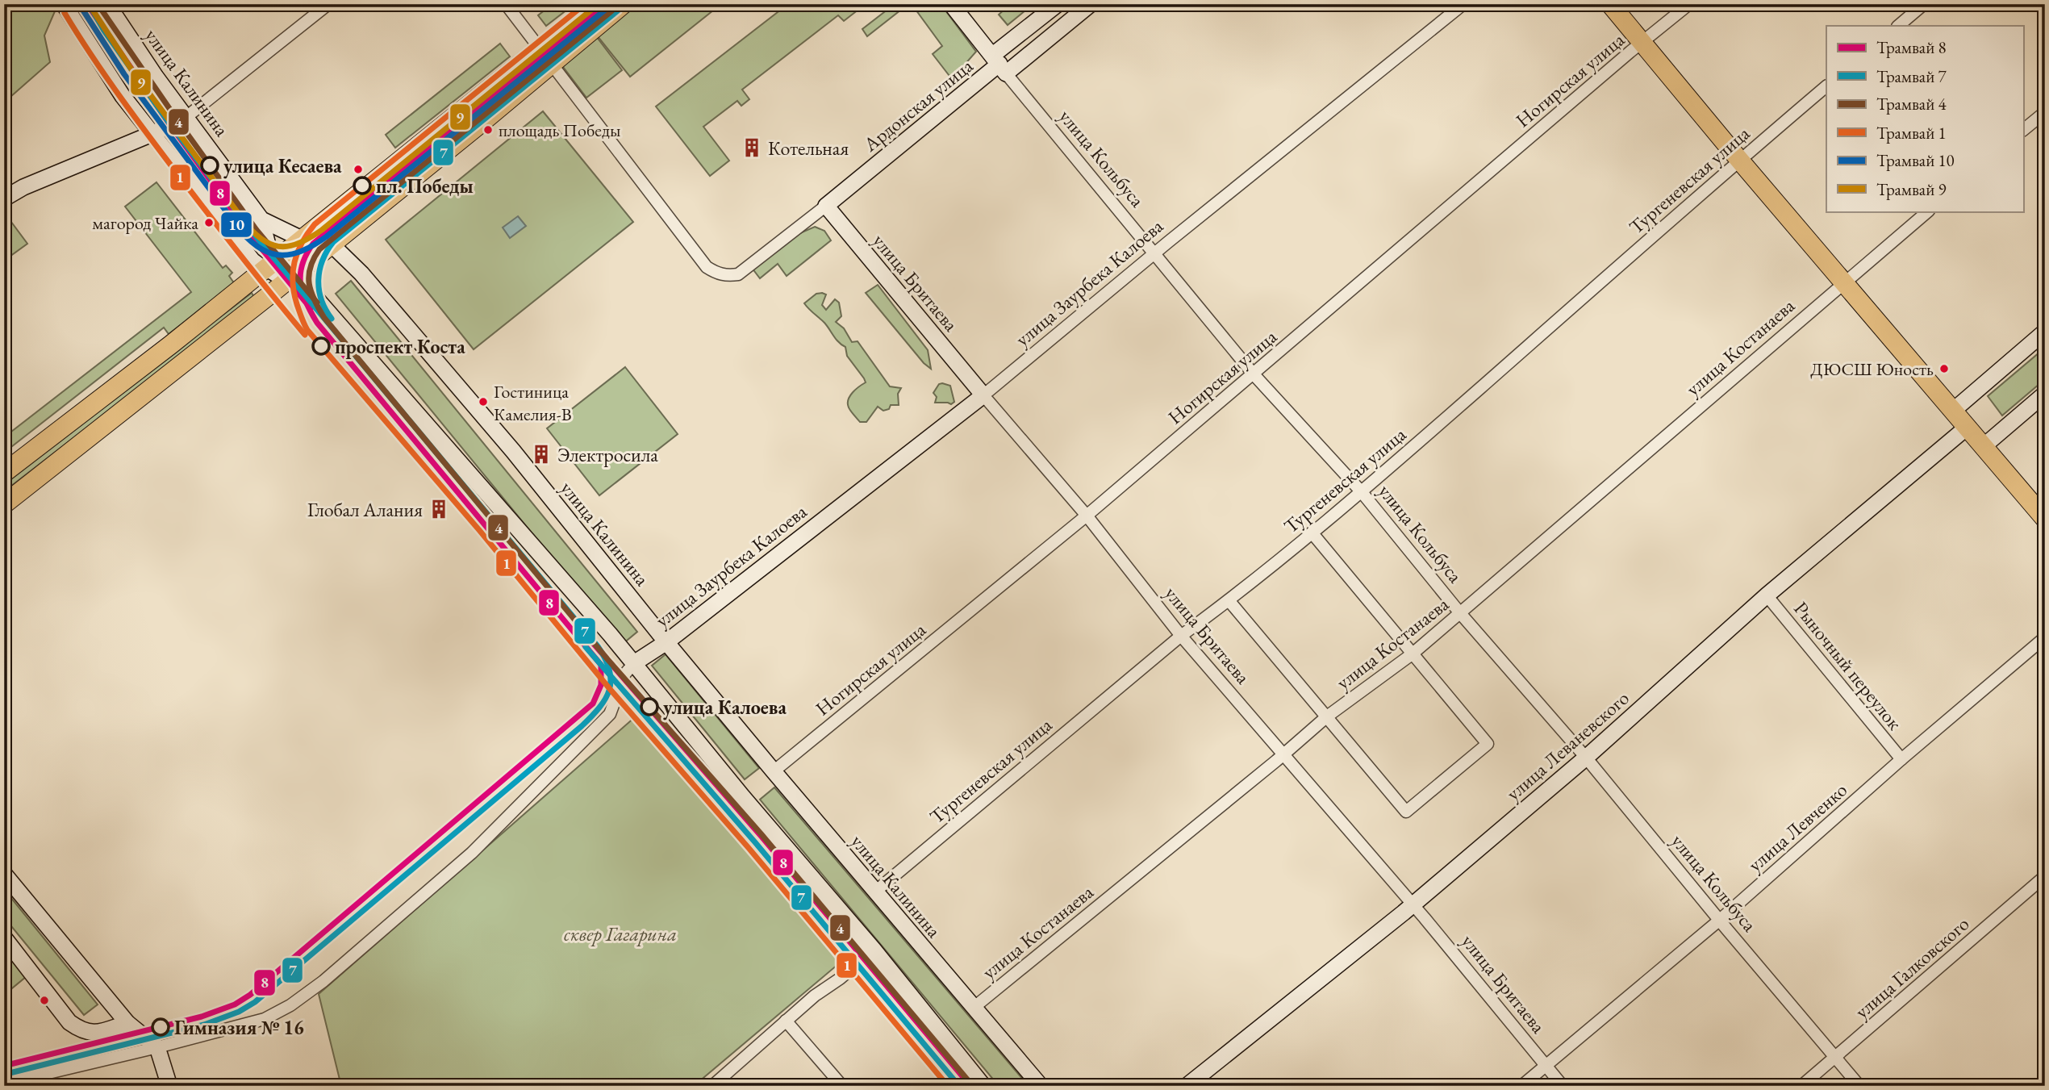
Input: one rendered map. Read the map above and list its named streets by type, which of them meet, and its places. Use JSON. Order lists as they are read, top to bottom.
{
  "streets": {
    "street": [
      "Ногирская улица",
      "улица Калинина",
      "Ардонская улица",
      "улица Кольбуса",
      "Тургеневская улица",
      "улица Бритаева",
      "улица Заурбека Калоева",
      "улица Костанаева",
      "Рыночный переулок",
      "улица Леваневского",
      "улица Левченко",
      "улица Галковского"
    ]
  },
  "crossings": [
    ["Ногирская улица", "улица Калинина"],
    ["Ногирская улица", "улица Кольбуса"],
    ["Ногирская улица", "улица Бритаева"],
    ["улица Калинина", "Тургеневская улица"],
    ["улица Калинина", "улица Заурбека Калоева"],
    ["улица Калинина", "улица Костанаева"],
    ["Ардонская улица", "улица Кольбуса"],
    ["Ардонская улица", "улица Бритаева"],
    ["улица Кольбуса", "Тургеневская улица"],
    ["улица Кольбуса", "улица Заурбека Калоева"],
    ["улица Кольбуса", "улица Костанаева"],
    ["улица Кольбуса", "улица Леваневского"],
    ["улица Кольбуса", "улица Левченко"],
    ["улица Кольбуса", "улица Галковского"],
    ["Тургеневская улица", "улица Бритаева"],
    ["улица Бритаева", "улица Заурбека Калоева"],
    ["улица Бритаева", "улица Костанаева"],
    ["улица Бритаева", "улица Леваневского"],
    ["улица Бритаева", "улица Левченко"],
    ["Рыночный переулок", "улица Леваневского"],
    ["Рыночный переулок", "улица Левченко"]
  ],
  "parks": ["сквер Гагарина"],
  "places": {
    "other": [
      "площадь Победы",
      "улица Кесаева",
      "пл. Победы",
      "магород Чайка",
      "проспект Коста",
      "ДЮСШ Юность",
      "Гостиница Камелия-В",
      "улица Калоева",
      "Гимназия № 16"
    ],
    "building": ["Котельная", "Электросила", "Глобал Алания"]
  },
  "lines": [
    "tram line 8",
    "tram line 7",
    "tram line 4",
    "tram line 1",
    "tram line 10",
    "tram line 9"
  ],
  "legend": [
    "Трамвай 8",
    "Трамвай 7",
    "Трамвай 4",
    "Трамвай 1",
    "Трамвай 10",
    "Трамвай 9"
  ]
}
